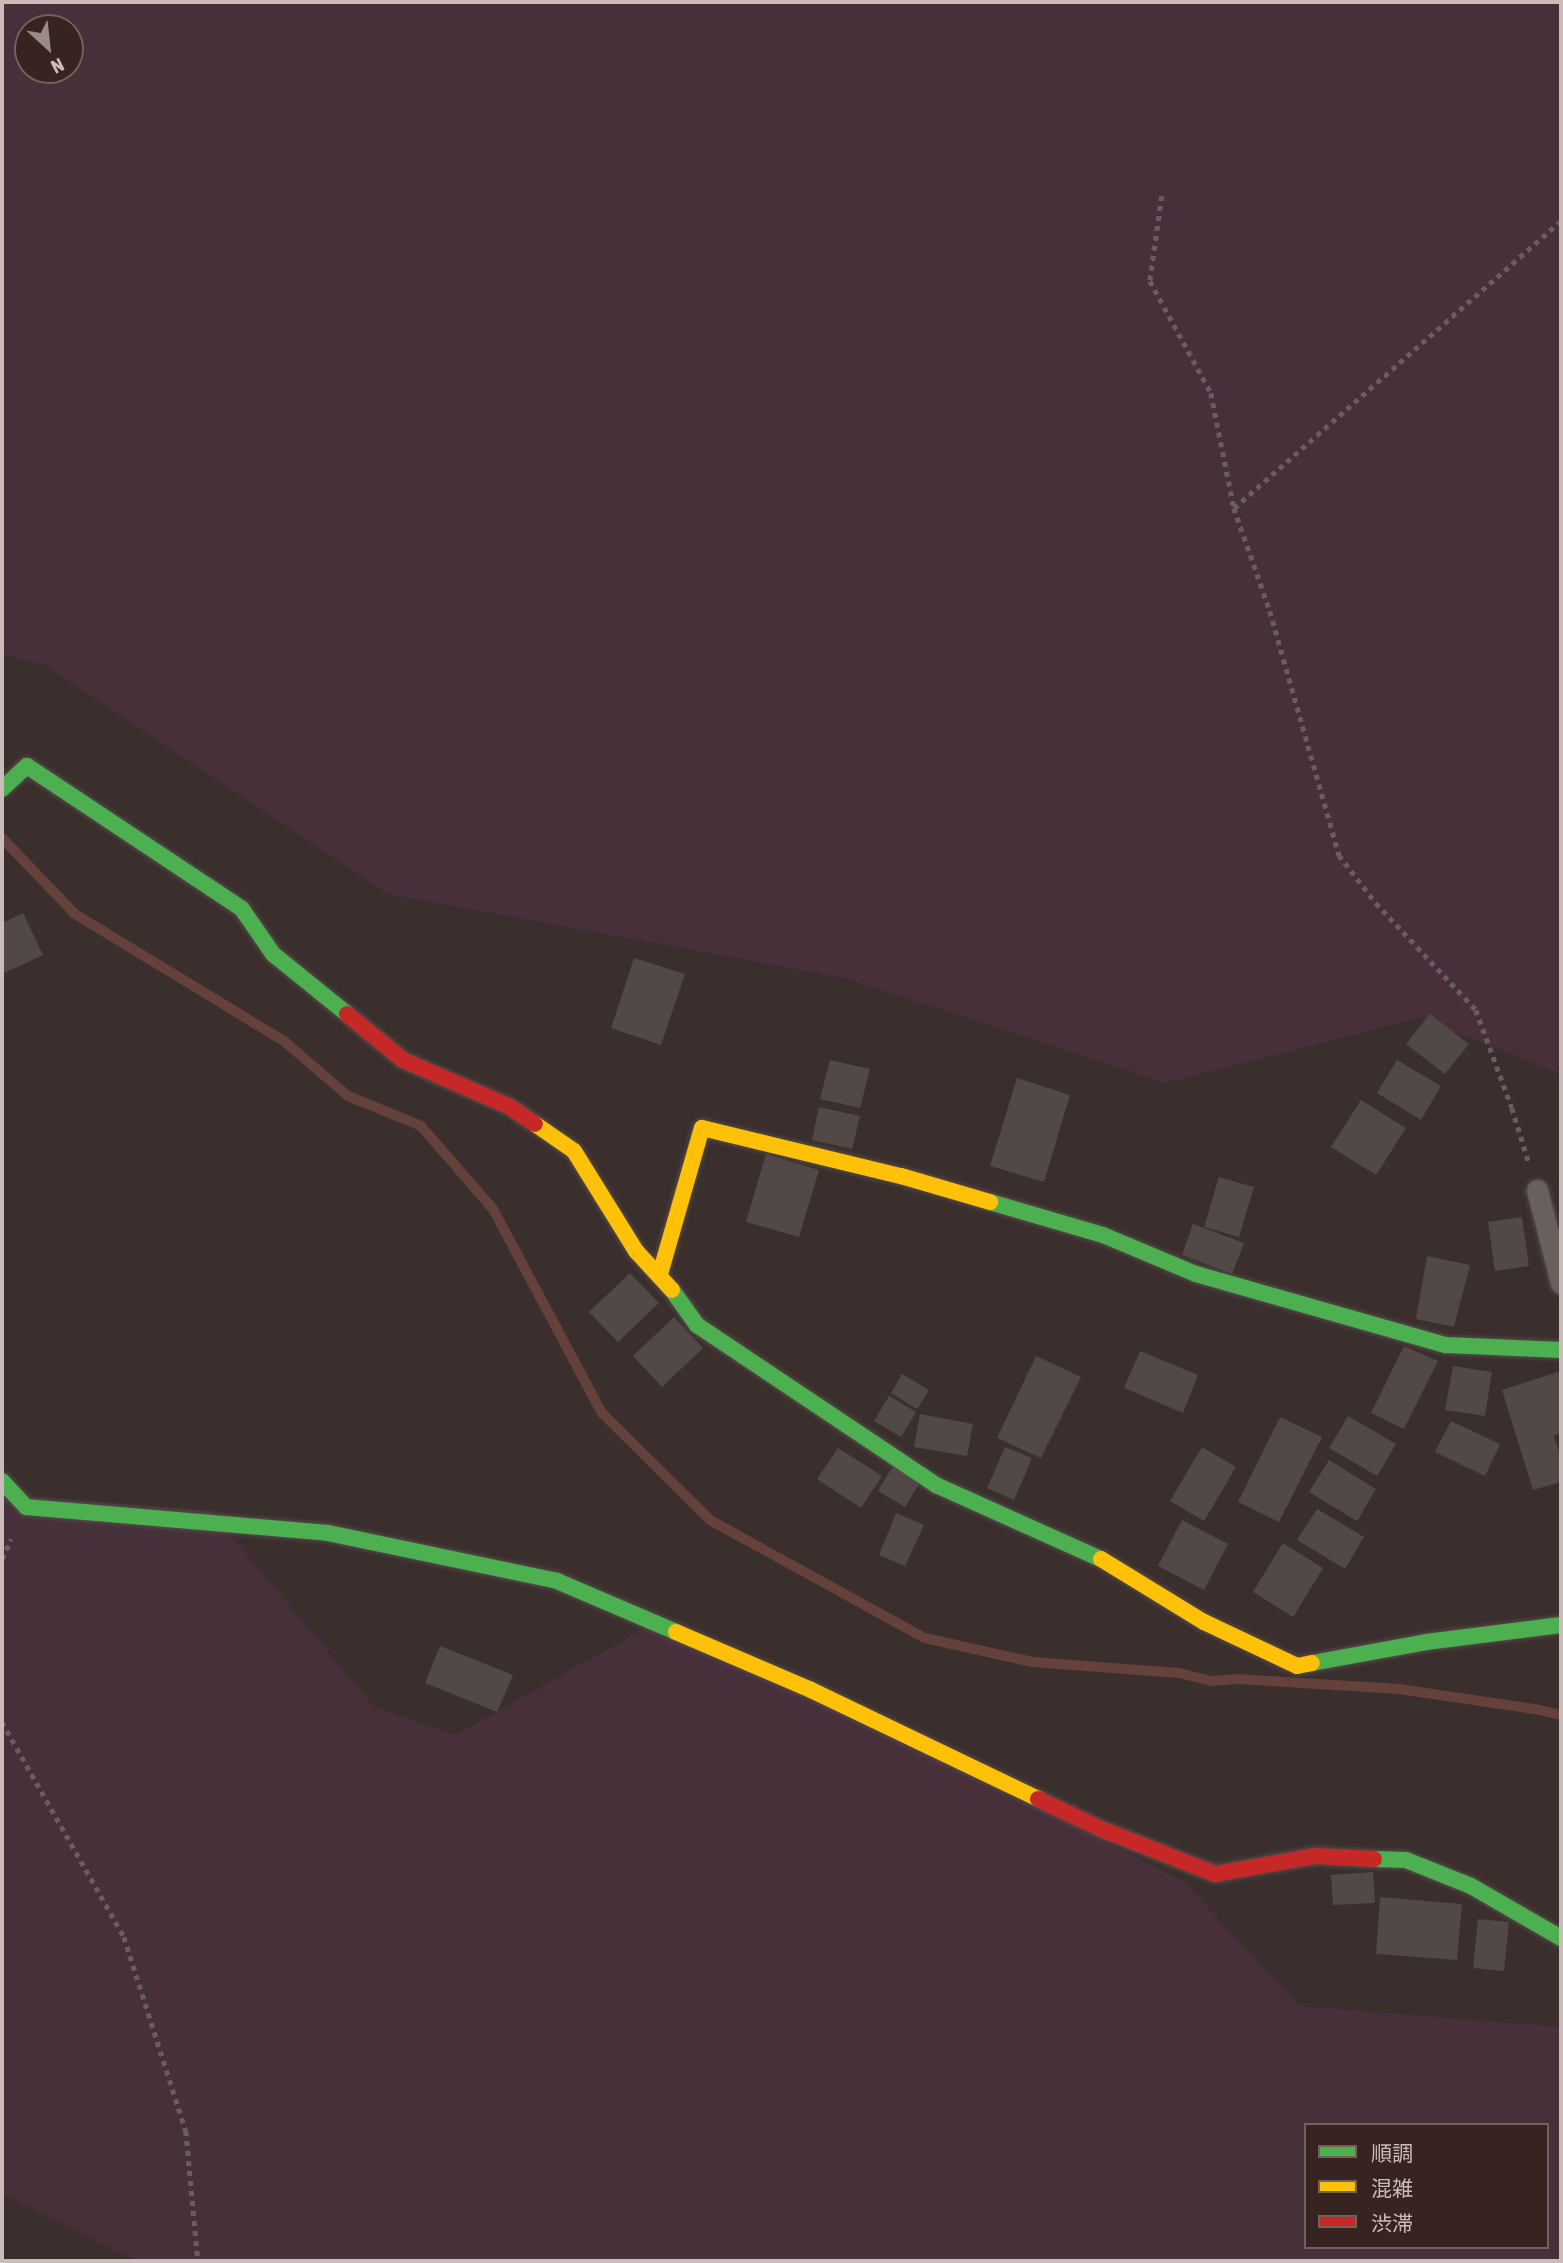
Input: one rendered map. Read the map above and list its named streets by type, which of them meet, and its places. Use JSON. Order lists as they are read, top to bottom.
{
  "legend": ["順調", "混雑", "渋滞"],
  "north": "bottom right"
}
